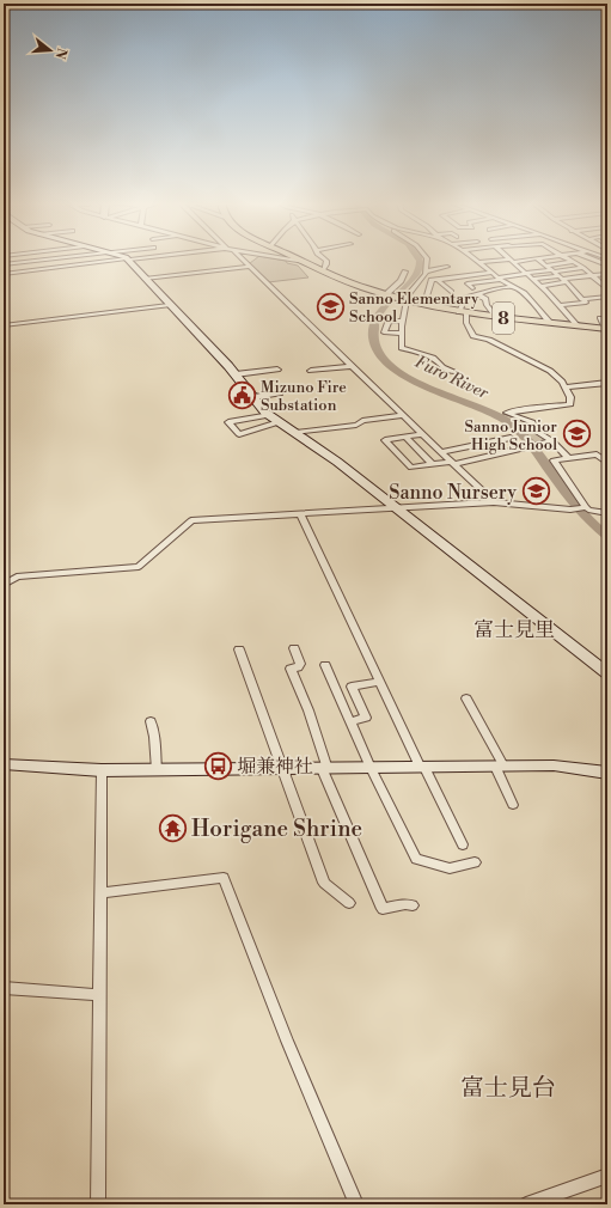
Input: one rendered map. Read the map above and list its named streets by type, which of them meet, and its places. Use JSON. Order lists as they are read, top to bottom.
{
  "streets": {
    "main road": ["8"]
  },
  "districts": ["富士見里", "富士見台"],
  "water": ["Furo River"],
  "places": {
    "school or university": ["Sanno Elementary School", "Sanno Junior High School", "Sanno Nursery"],
    "public building": ["Mizuno Fire Substation"],
    "bus stop": ["堀兼神社"],
    "temple": ["Horigane Shrine"]
  },
  "north": "right"
}
